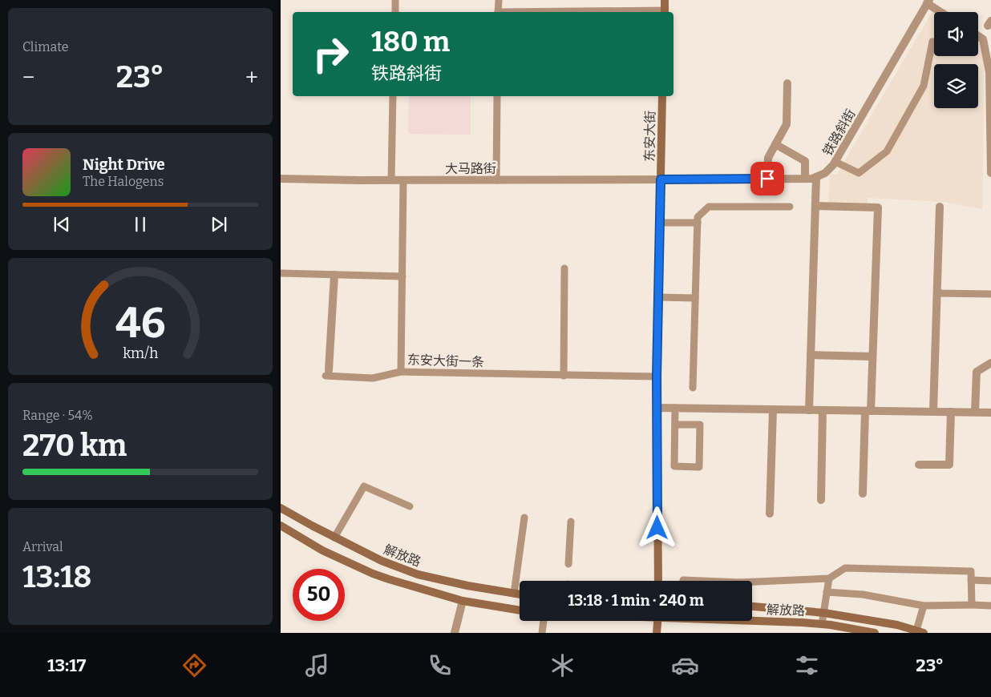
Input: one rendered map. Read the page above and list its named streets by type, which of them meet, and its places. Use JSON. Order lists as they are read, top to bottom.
{
  "streets": {
    "main road": ["东安大街", "解放路"],
    "street": ["铁路斜街", "大马路街"],
    "lane": ["东安大街一条"]
  },
  "crossings": [
    ["铁路斜街", "东安大街"],
    ["铁路斜街", "大马路街"],
    ["东安大街", "大马路街"],
    ["东安大街", "东安大街一条"],
    ["大马路街", "东安大街一条"]
  ],
  "page": {
    "tile": [
      "Climate",
      ["Range · 54%", "270 km"],
      ["Arrival", "13:18"]
    ],
    "turn": ["180 m", "铁路斜街"],
    "heat": ["−", "23°", "+"],
    "song": ["Night Drive", "The Halogens"],
    "limit": "50",
    "trip": "13:18 · 1 min · 240 m",
    "tabs": ["13:17", "23°"],
    "gauge": ["46", "km/h"]
  }
}
